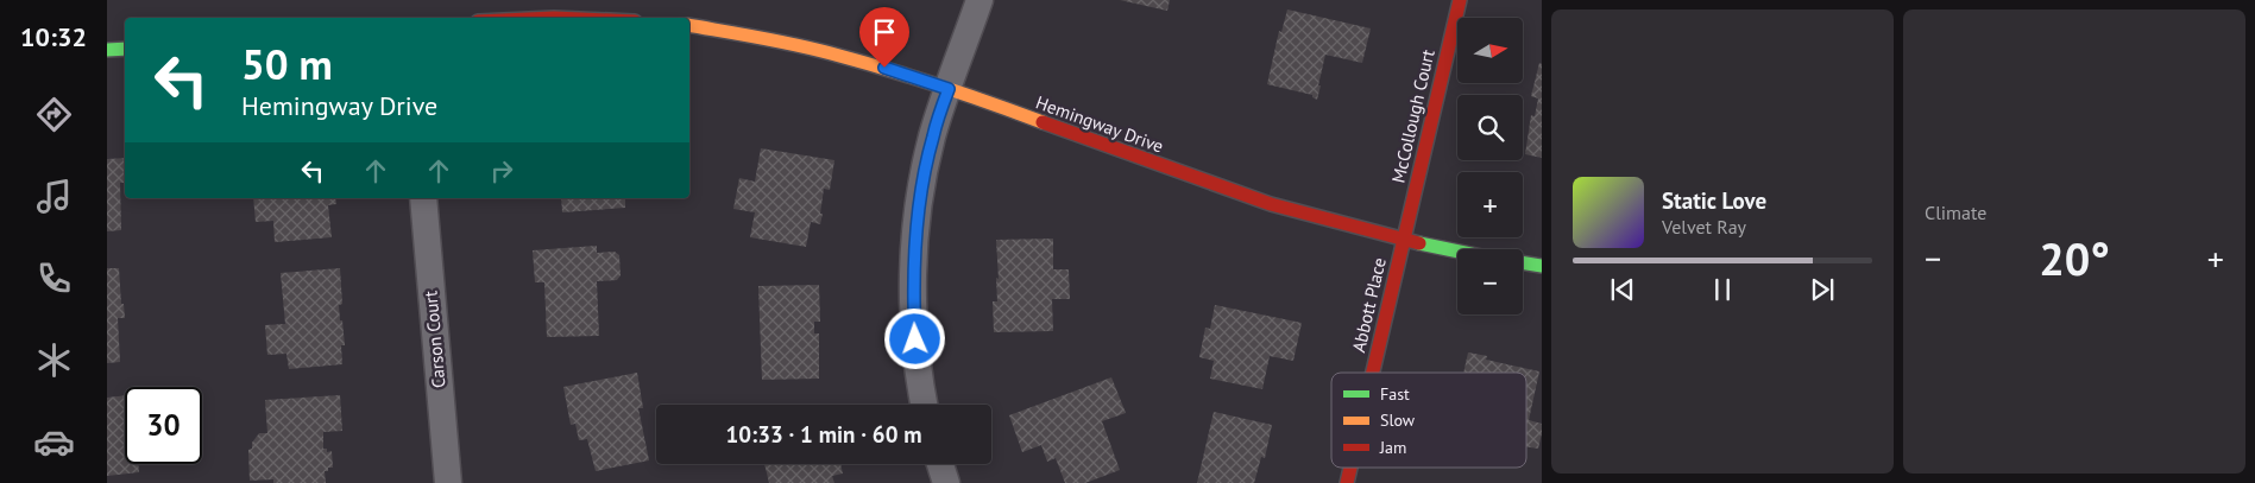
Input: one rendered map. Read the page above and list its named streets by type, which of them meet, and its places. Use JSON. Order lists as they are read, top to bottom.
{
  "streets": {
    "street": [
      "McCollough Court",
      "Hemingway Drive",
      "Abbott Place",
      "Carson Court"
    ]
  },
  "crossings": [
    ["McCollough Court", "Hemingway Drive"],
    ["McCollough Court", "Abbott Place"],
    ["Hemingway Drive", "Abbott Place"]
  ],
  "legend": ["Fast", "Slow", "Jam"],
  "north": "right",
  "page": {
    "tabs": "10:32",
    "tile": "Climate",
    "map_buttons": ["+", "−"],
    "turn": ["50 m", "Hemingway Drive"],
    "song": ["Static Love", "Velvet Ray"],
    "heat": ["−", "20°", "+"],
    "limit": "30",
    "trip": "10:33 · 1 min · 60 m"
  }
}
